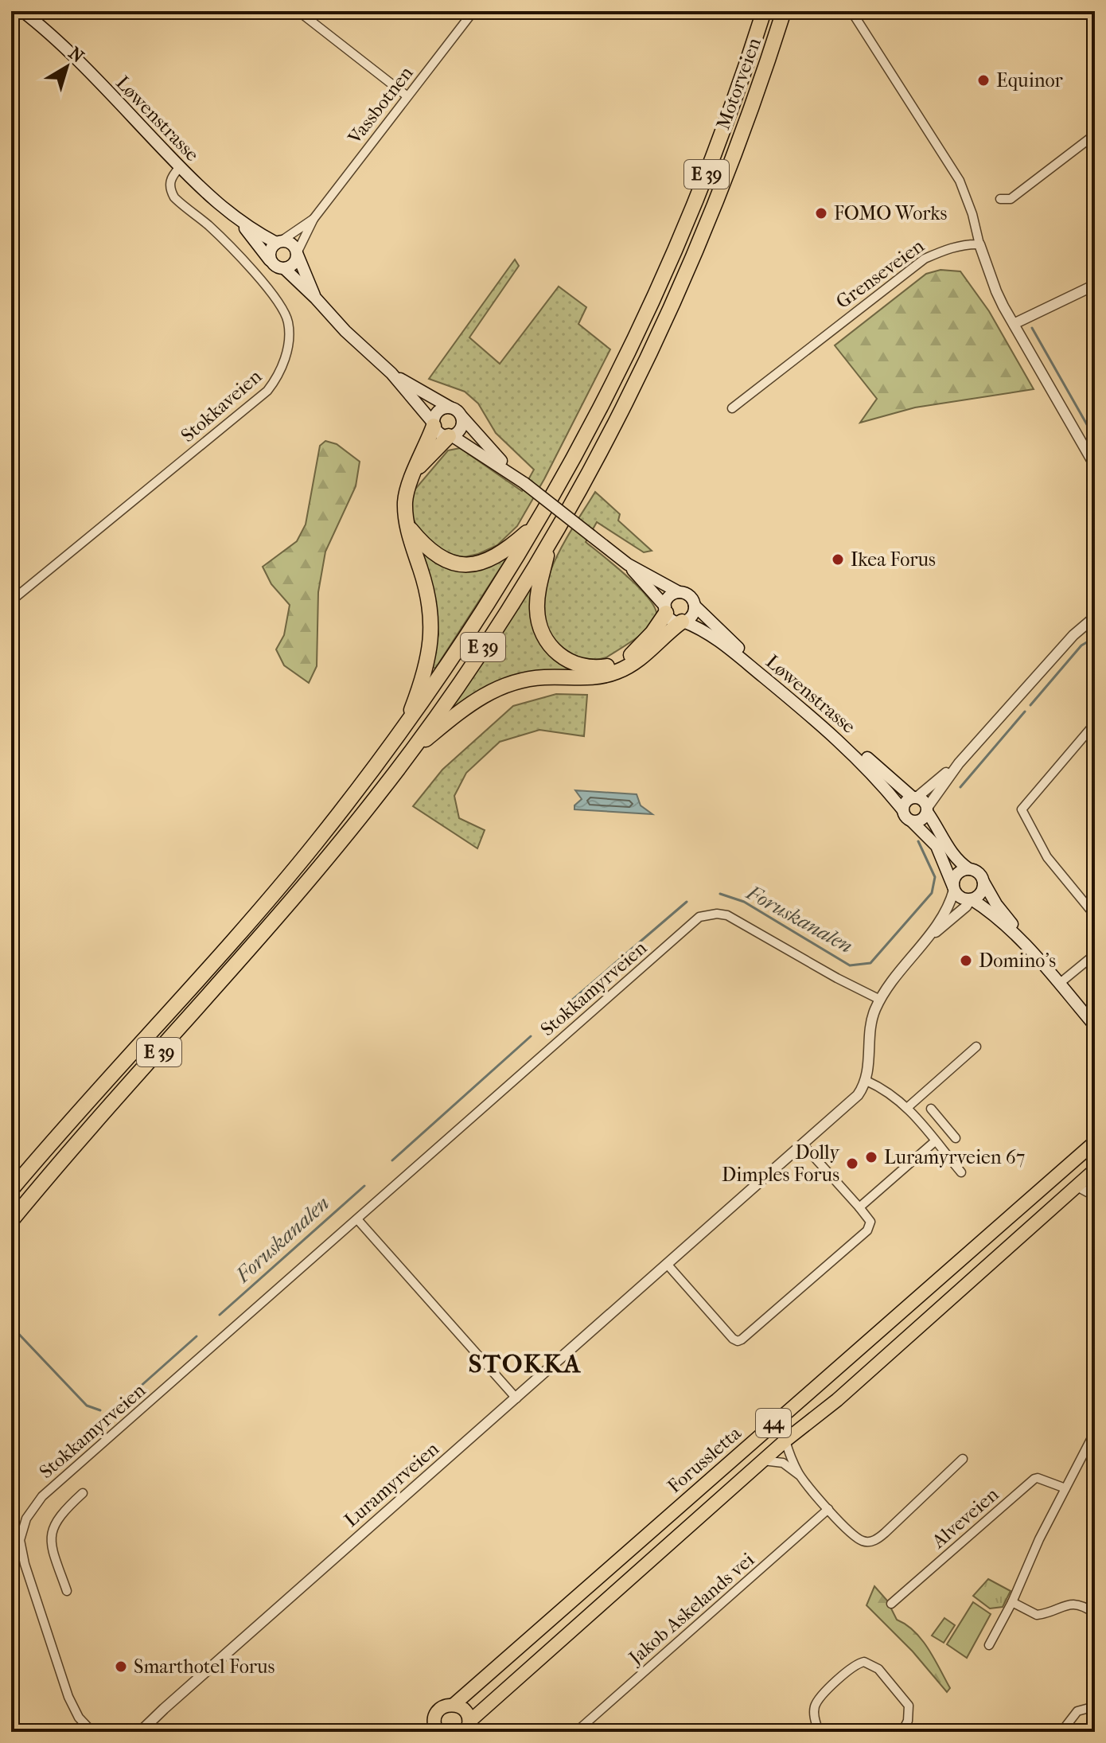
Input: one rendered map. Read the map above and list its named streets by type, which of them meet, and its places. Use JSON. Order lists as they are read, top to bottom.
{
  "streets": {
    "highway": ["Motorveien", "E 39"],
    "main road": ["Løwenstrasse", "44", "Forussletta"],
    "street": [
      "Vassbotnen",
      "Grenseveien",
      "Stokkaveien",
      "Stokkamyrveien",
      "Luramyrveien",
      "Alveveien",
      "Jakob Askelands vei"
    ]
  },
  "crossings": [
    ["Motorveien", "E 39"],
    ["Vassbotnen", "Løwenstrasse"],
    ["Løwenstrasse", "E 39"],
    ["Løwenstrasse", "Stokkaveien"],
    ["44", "Forussletta"]
  ],
  "districts": ["STOKKA"],
  "water": ["Foruskanalen"],
  "places": [
    "Equinor",
    "FOMO Works",
    "Ikea Forus",
    "Domino's",
    "Luramyrveien 67",
    "Dolly Dimples Forus",
    "Smarthotel Forus"
  ],
  "north": "top right"
}
